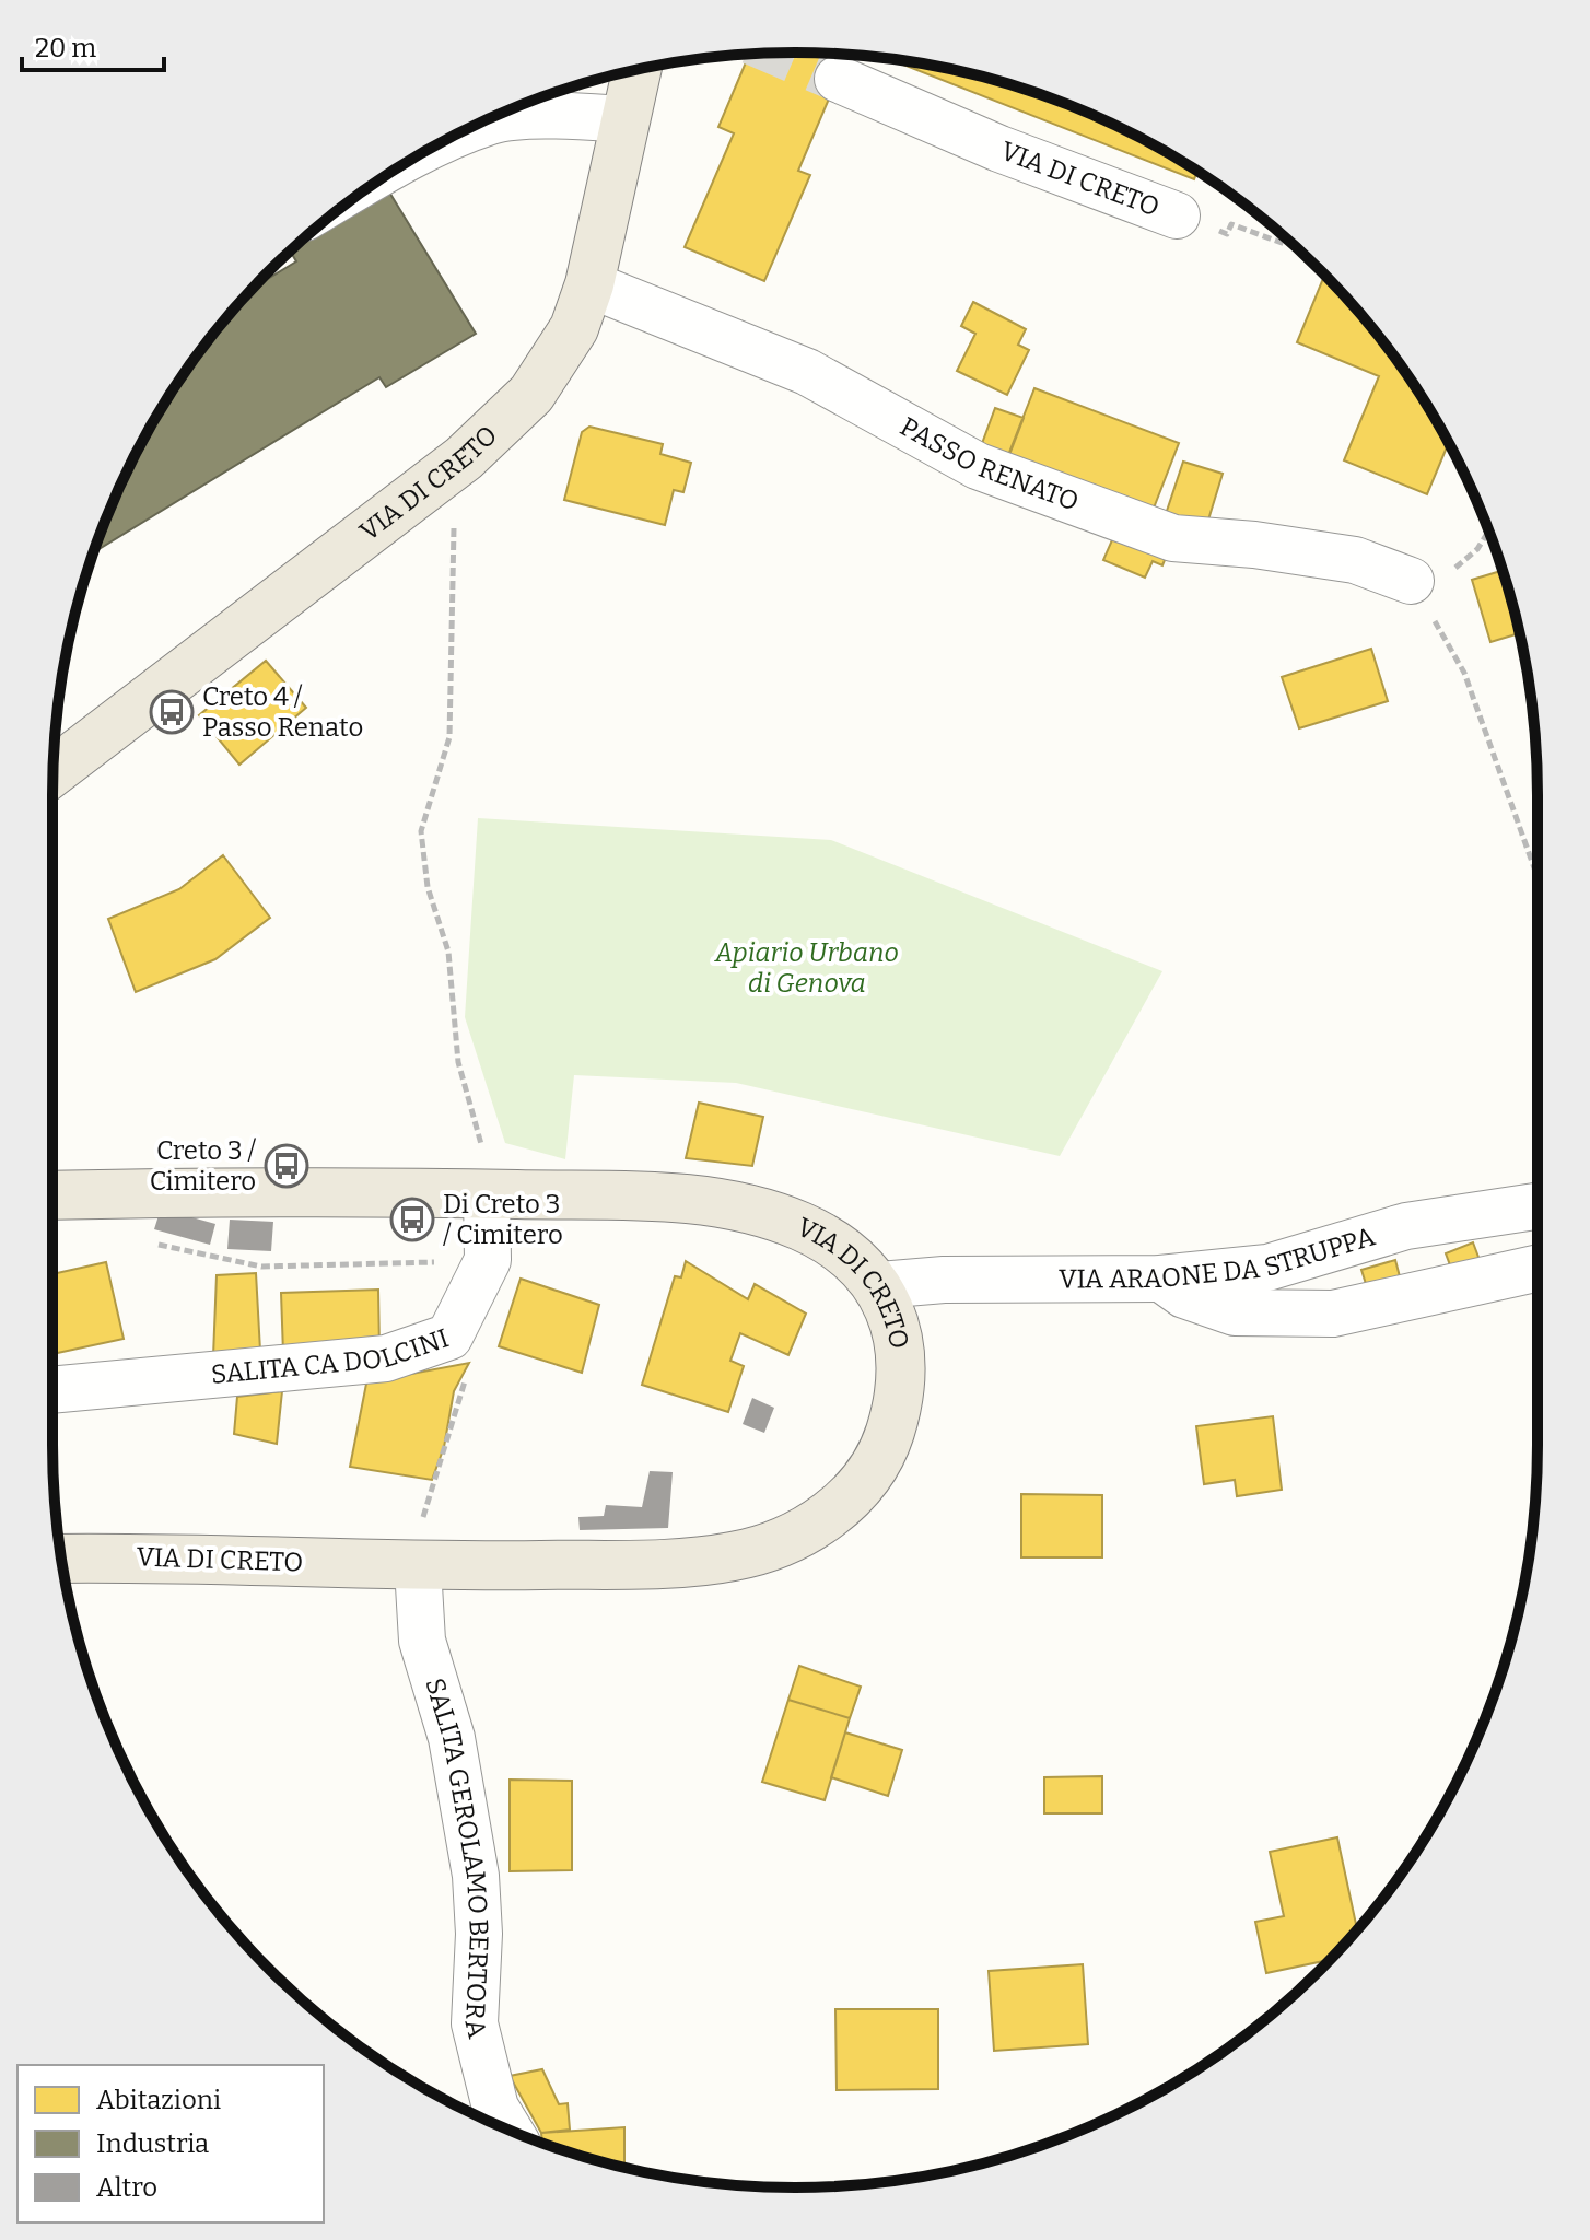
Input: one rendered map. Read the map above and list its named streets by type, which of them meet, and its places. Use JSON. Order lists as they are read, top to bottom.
{
  "streets": {
    "main road": ["VIA DI CRETO"],
    "street": [
      "PASSO RENATO",
      "VIA ARAONE DA STRUPPA",
      "SALITA CA DOLCINI",
      "SALITA GEROLAMO BERTORA"
    ]
  },
  "crossings": [
    ["VIA DI CRETO", "PASSO RENATO"],
    ["VIA DI CRETO", "VIA ARAONE DA STRUPPA"],
    ["VIA DI CRETO", "SALITA GEROLAMO BERTORA"]
  ],
  "parks": ["Apiario Urbano di Genova"],
  "places": {
    "bus stop": ["Creto 4 / Passo Renato", "Creto 3 / Cimitero", "Di Creto 3 / Cimitero"]
  },
  "legend": ["Abitazioni", "Industria", "Altro"],
  "scale_bar": "20 m"
}
